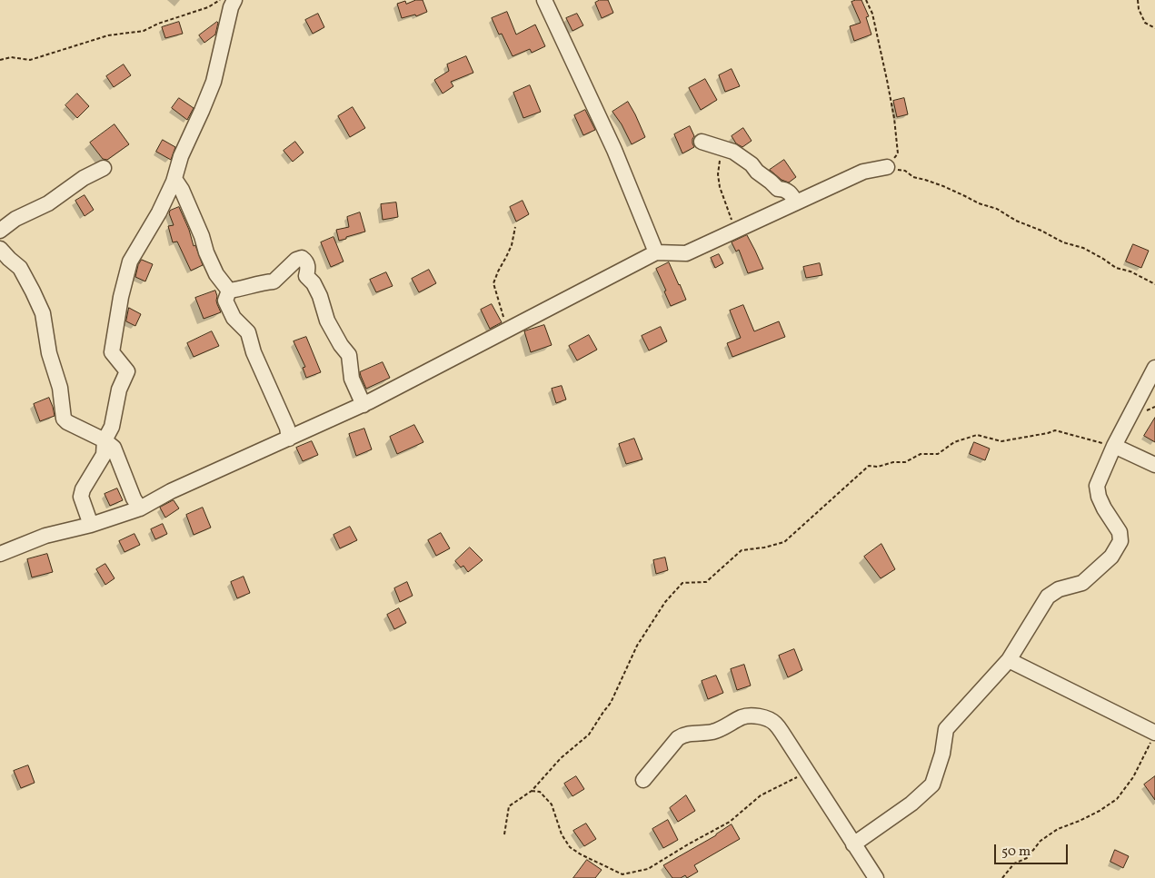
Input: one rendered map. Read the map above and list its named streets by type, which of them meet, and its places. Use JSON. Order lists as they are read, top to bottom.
{
  "scale_bar": "50 m"
}
